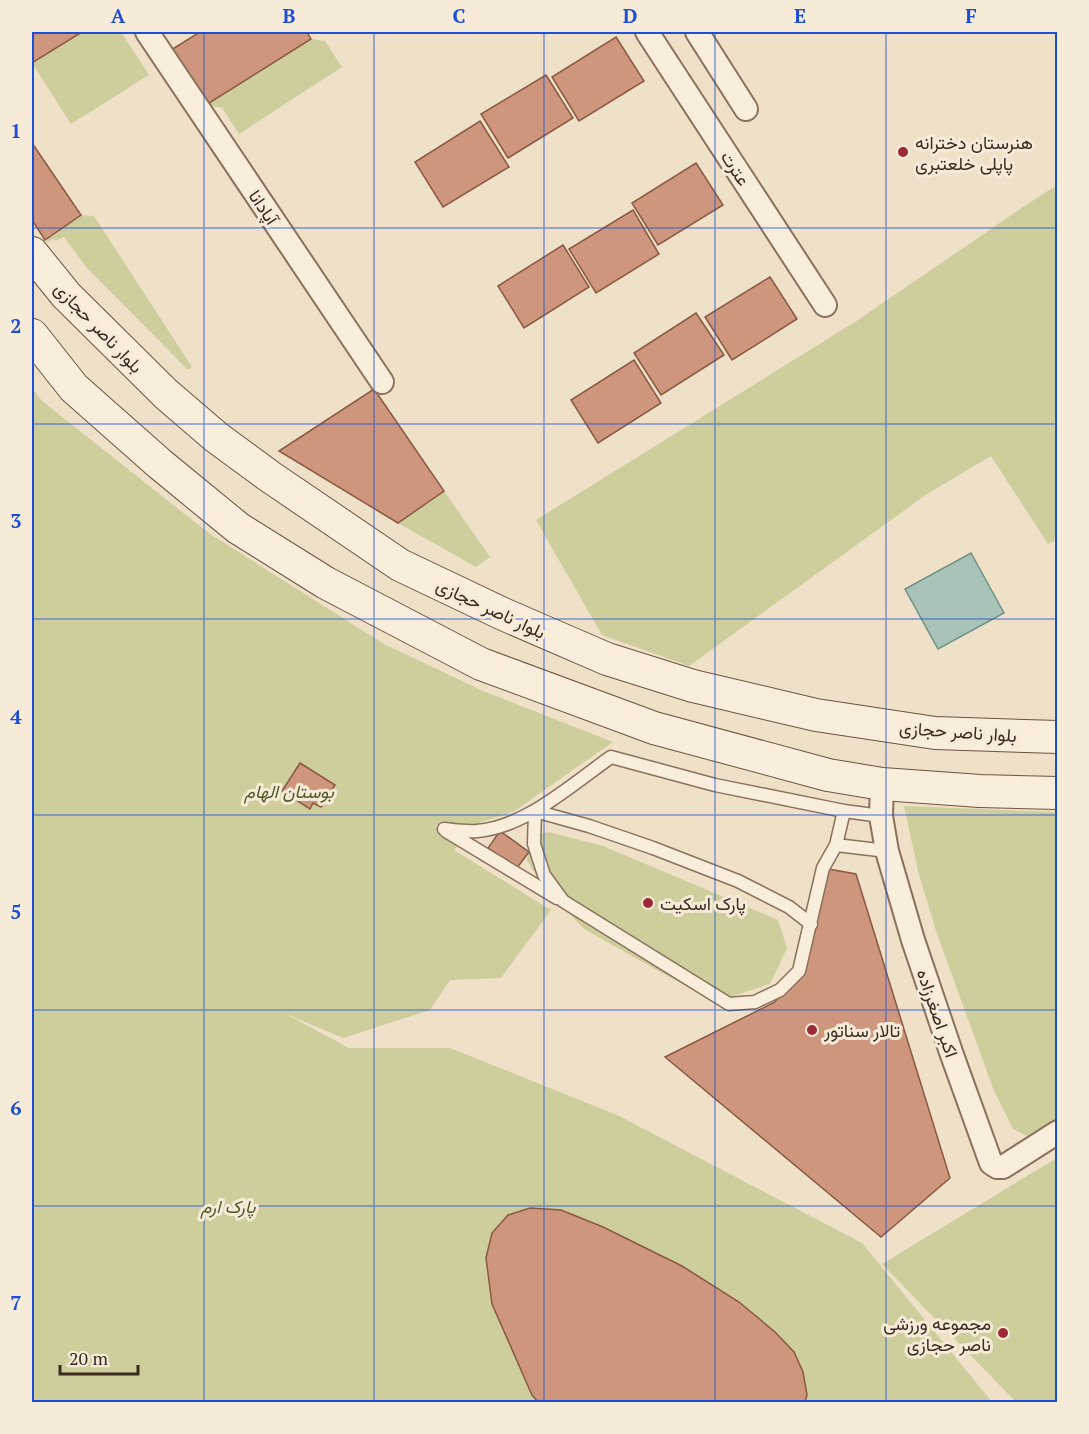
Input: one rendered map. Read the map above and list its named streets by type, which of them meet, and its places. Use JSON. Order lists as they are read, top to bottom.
{
  "streets": {
    "main road": ["بلوار ناصر حجازی"],
    "street": ["عترت", "آپادانا", "اکبر اصغرزاده"]
  },
  "parks": ["بوستان الهام", "پارک ارم"],
  "places": [
    "هنرستان دخترانه پاپلی خلعتبری",
    "پارک اسکیت",
    "تالار سناتور",
    "مجموعه ورزشی ناصر حجازی"
  ],
  "scale_bar": "20 m",
  "grid": {
    "columns": [
      "A",
      "B",
      "C",
      "D",
      "E",
      "F"
    ],
    "rows": [
      "1",
      "2",
      "3",
      "4",
      "5",
      "6",
      "7"
    ]
  }
}
